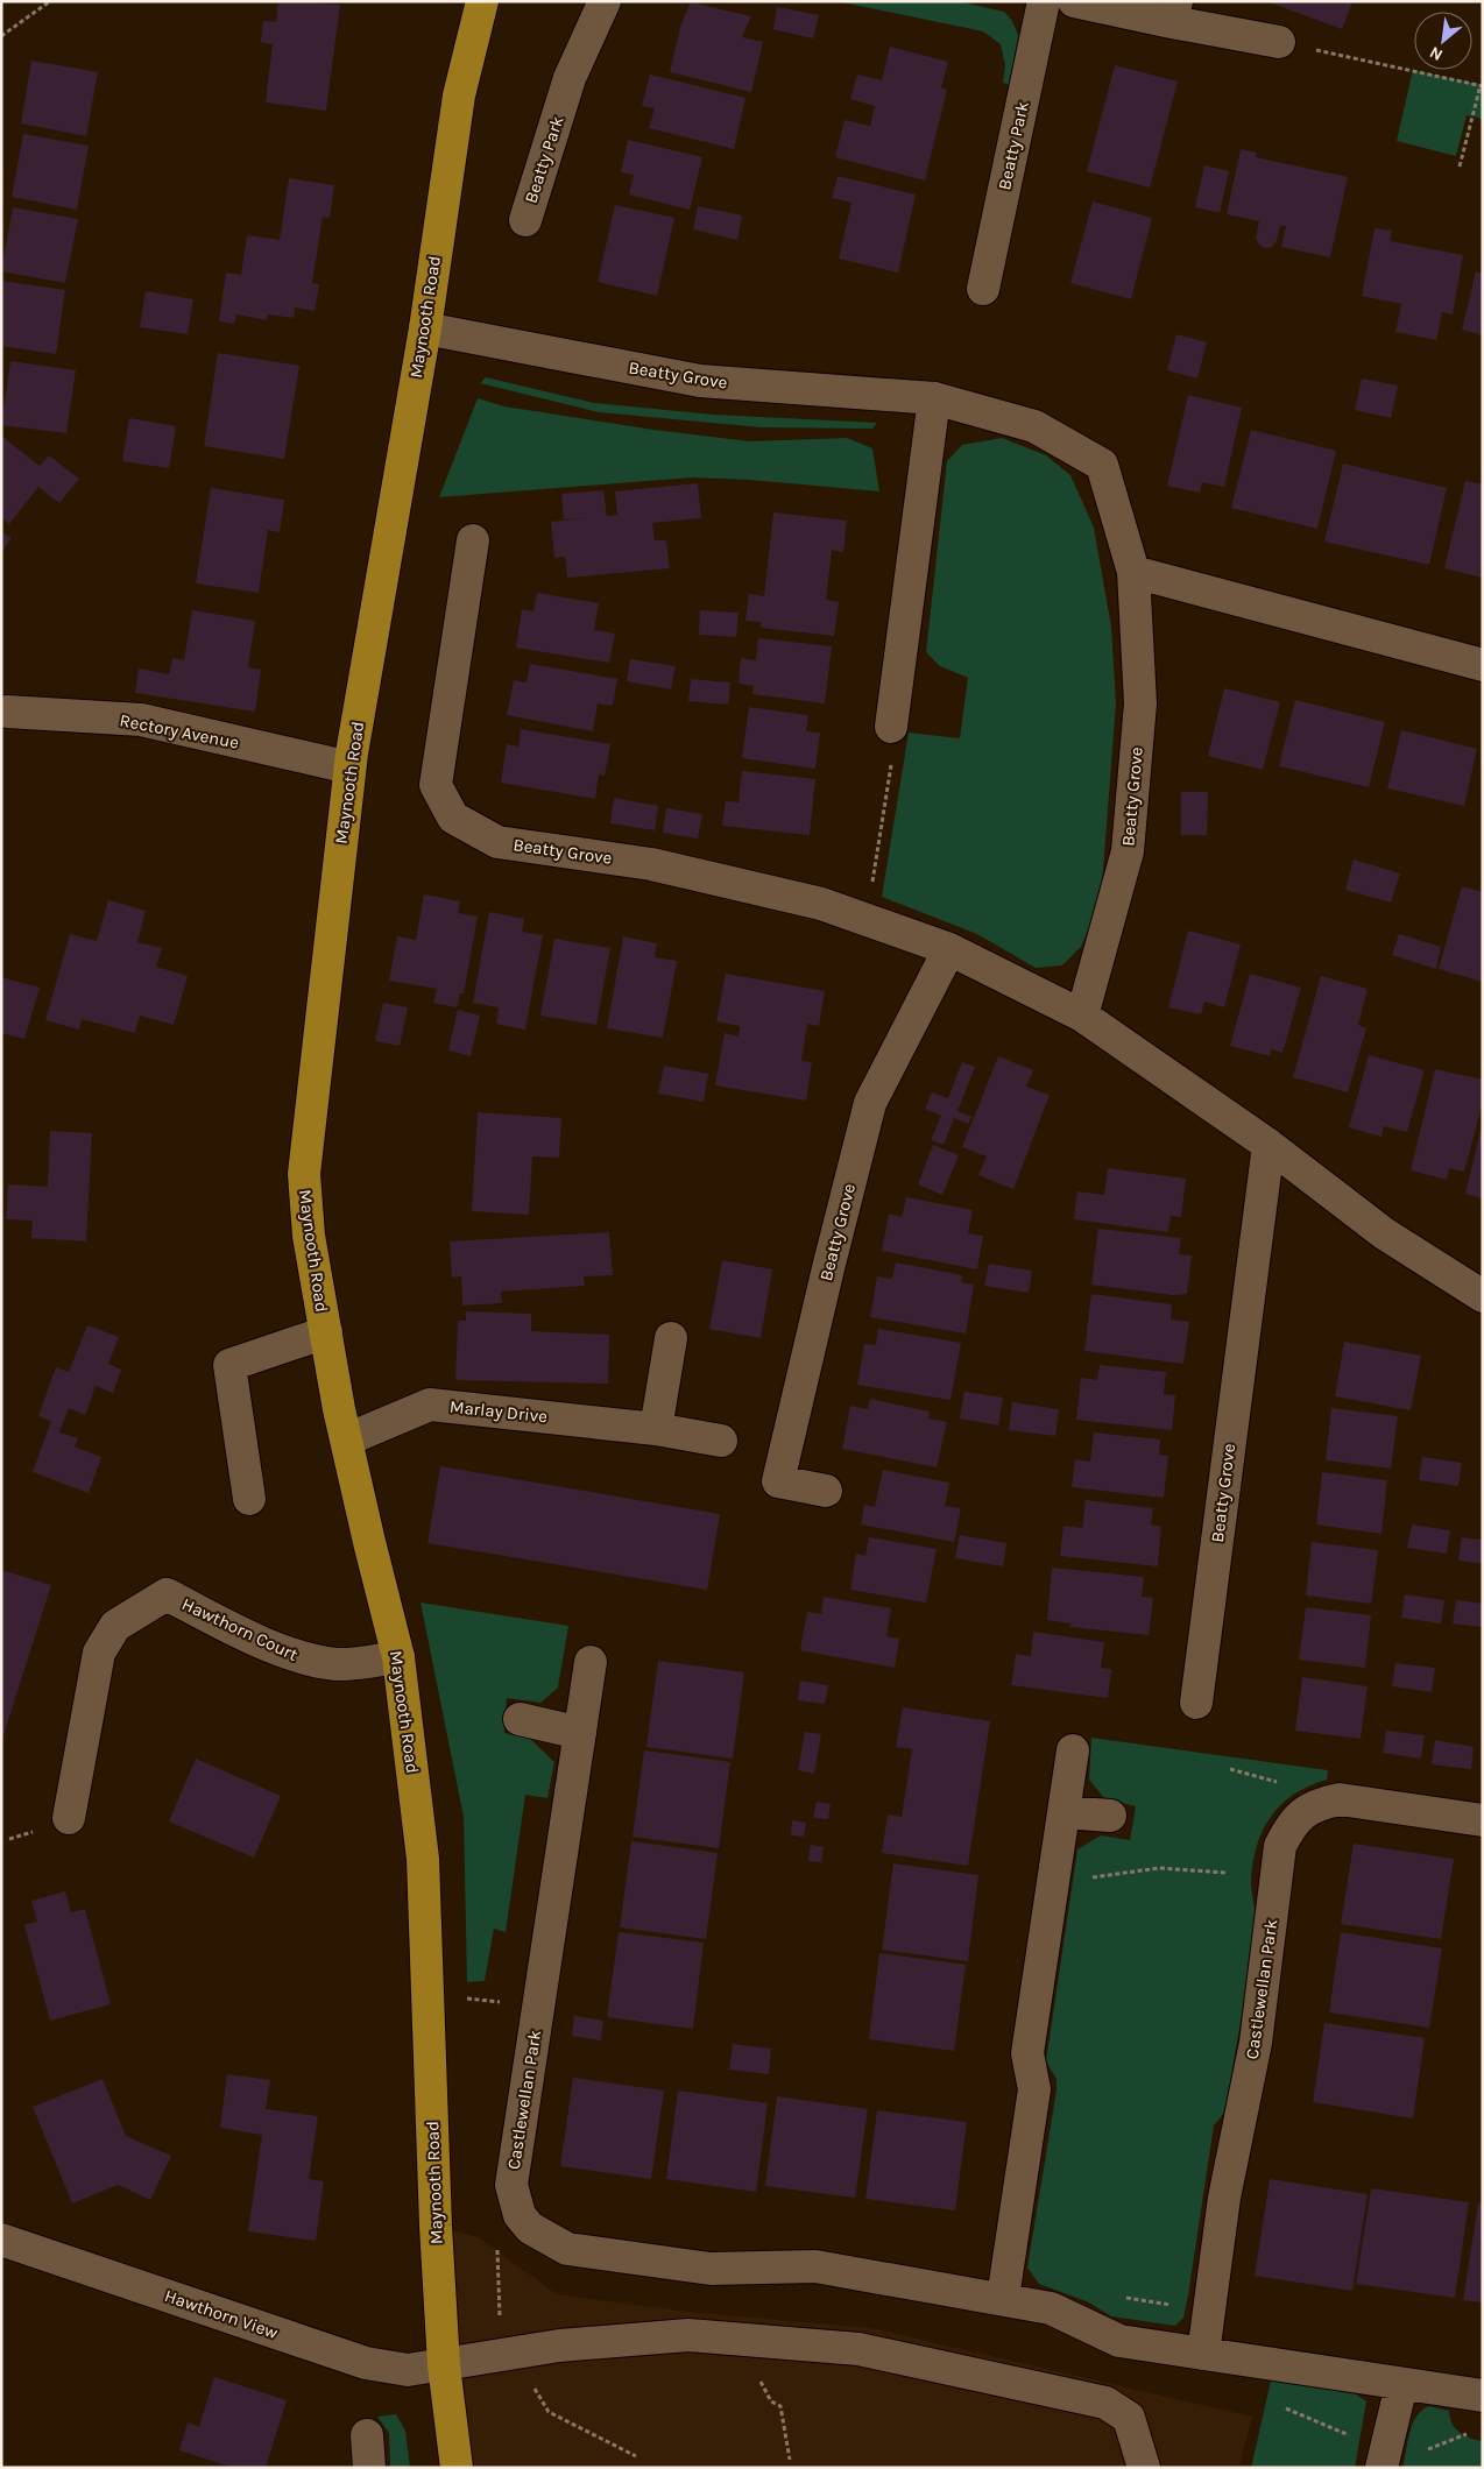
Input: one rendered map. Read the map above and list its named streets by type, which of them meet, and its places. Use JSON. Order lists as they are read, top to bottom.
{
  "streets": {
    "main road": ["Maynooth Road"],
    "street": [
      "Beatty Park",
      "Beatty Grove",
      "Rectory Avenue",
      "Marlay Drive",
      "Hawthorn Court",
      "Castlewellan Park",
      "Hawthorn View"
    ]
  },
  "crossings": [
    ["Maynooth Road", "Beatty Grove"],
    ["Maynooth Road", "Rectory Avenue"],
    ["Maynooth Road", "Marlay Drive"],
    ["Maynooth Road", "Hawthorn Court"],
    ["Maynooth Road", "Hawthorn View"]
  ],
  "north": "bottom left"
}
